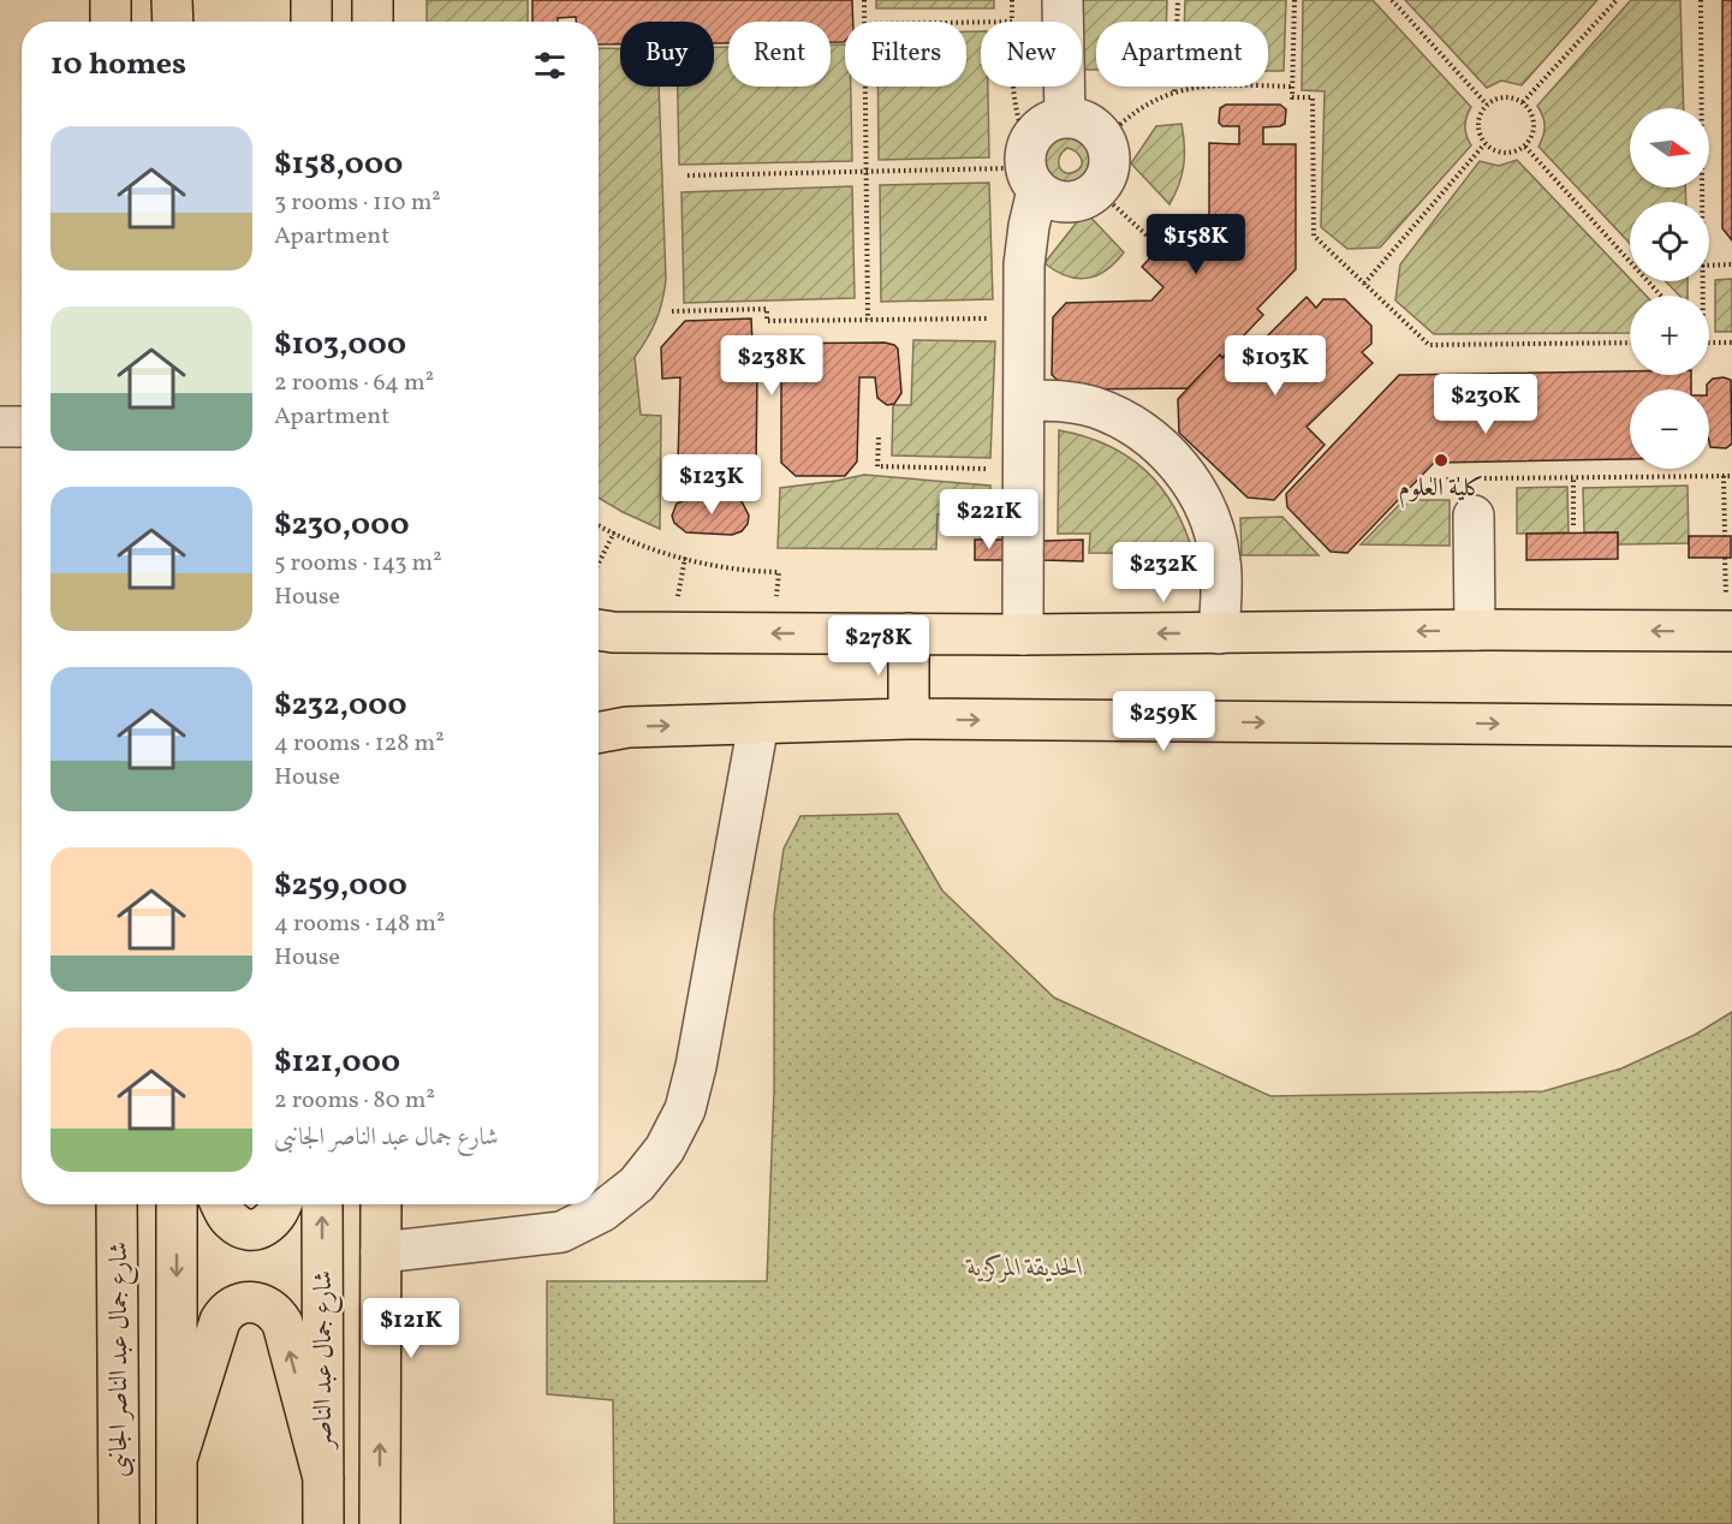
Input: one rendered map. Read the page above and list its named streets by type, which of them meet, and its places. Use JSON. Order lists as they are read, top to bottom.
{
  "streets": {
    "main road": ["شارع جمال عبد الناصر الجانبى", "شارع جمال عبد الناصر"]
  },
  "parks": ["الحديقة المركزية"],
  "places": ["كلية العلوم"],
  "north": "right",
  "page": {
    "chip": [
      "Buy",
      "Rent",
      "Filters",
      "New",
      "Apartment"
    ],
    "heading": "10 homes",
    "map_buttons": ["+", "−"],
    "list": [
      {
        "name": "$158,000",
        "note": "3 rooms · 110 m² · Apartment"
      },
      {
        "name": "$103,000",
        "note": "2 rooms · 64 m² · Apartment"
      },
      {
        "name": "$230,000",
        "note": "5 rooms · 143 m² · House"
      },
      {
        "name": "$232,000",
        "note": "4 rooms · 128 m² · House"
      },
      {
        "name": "$259,000",
        "note": "4 rooms · 148 m² · House"
      },
      {
        "name": "$121,000",
        "note": "2 rooms · 80 m² · شارع جمال عبد الناصر الجانبى"
      }
    ],
    "price": [
      "$158K",
      "$238K",
      "$103K",
      "$230K",
      "$123K",
      "$221K",
      "$232K",
      "$278K",
      "$259K",
      "$121K"
    ]
  }
}
